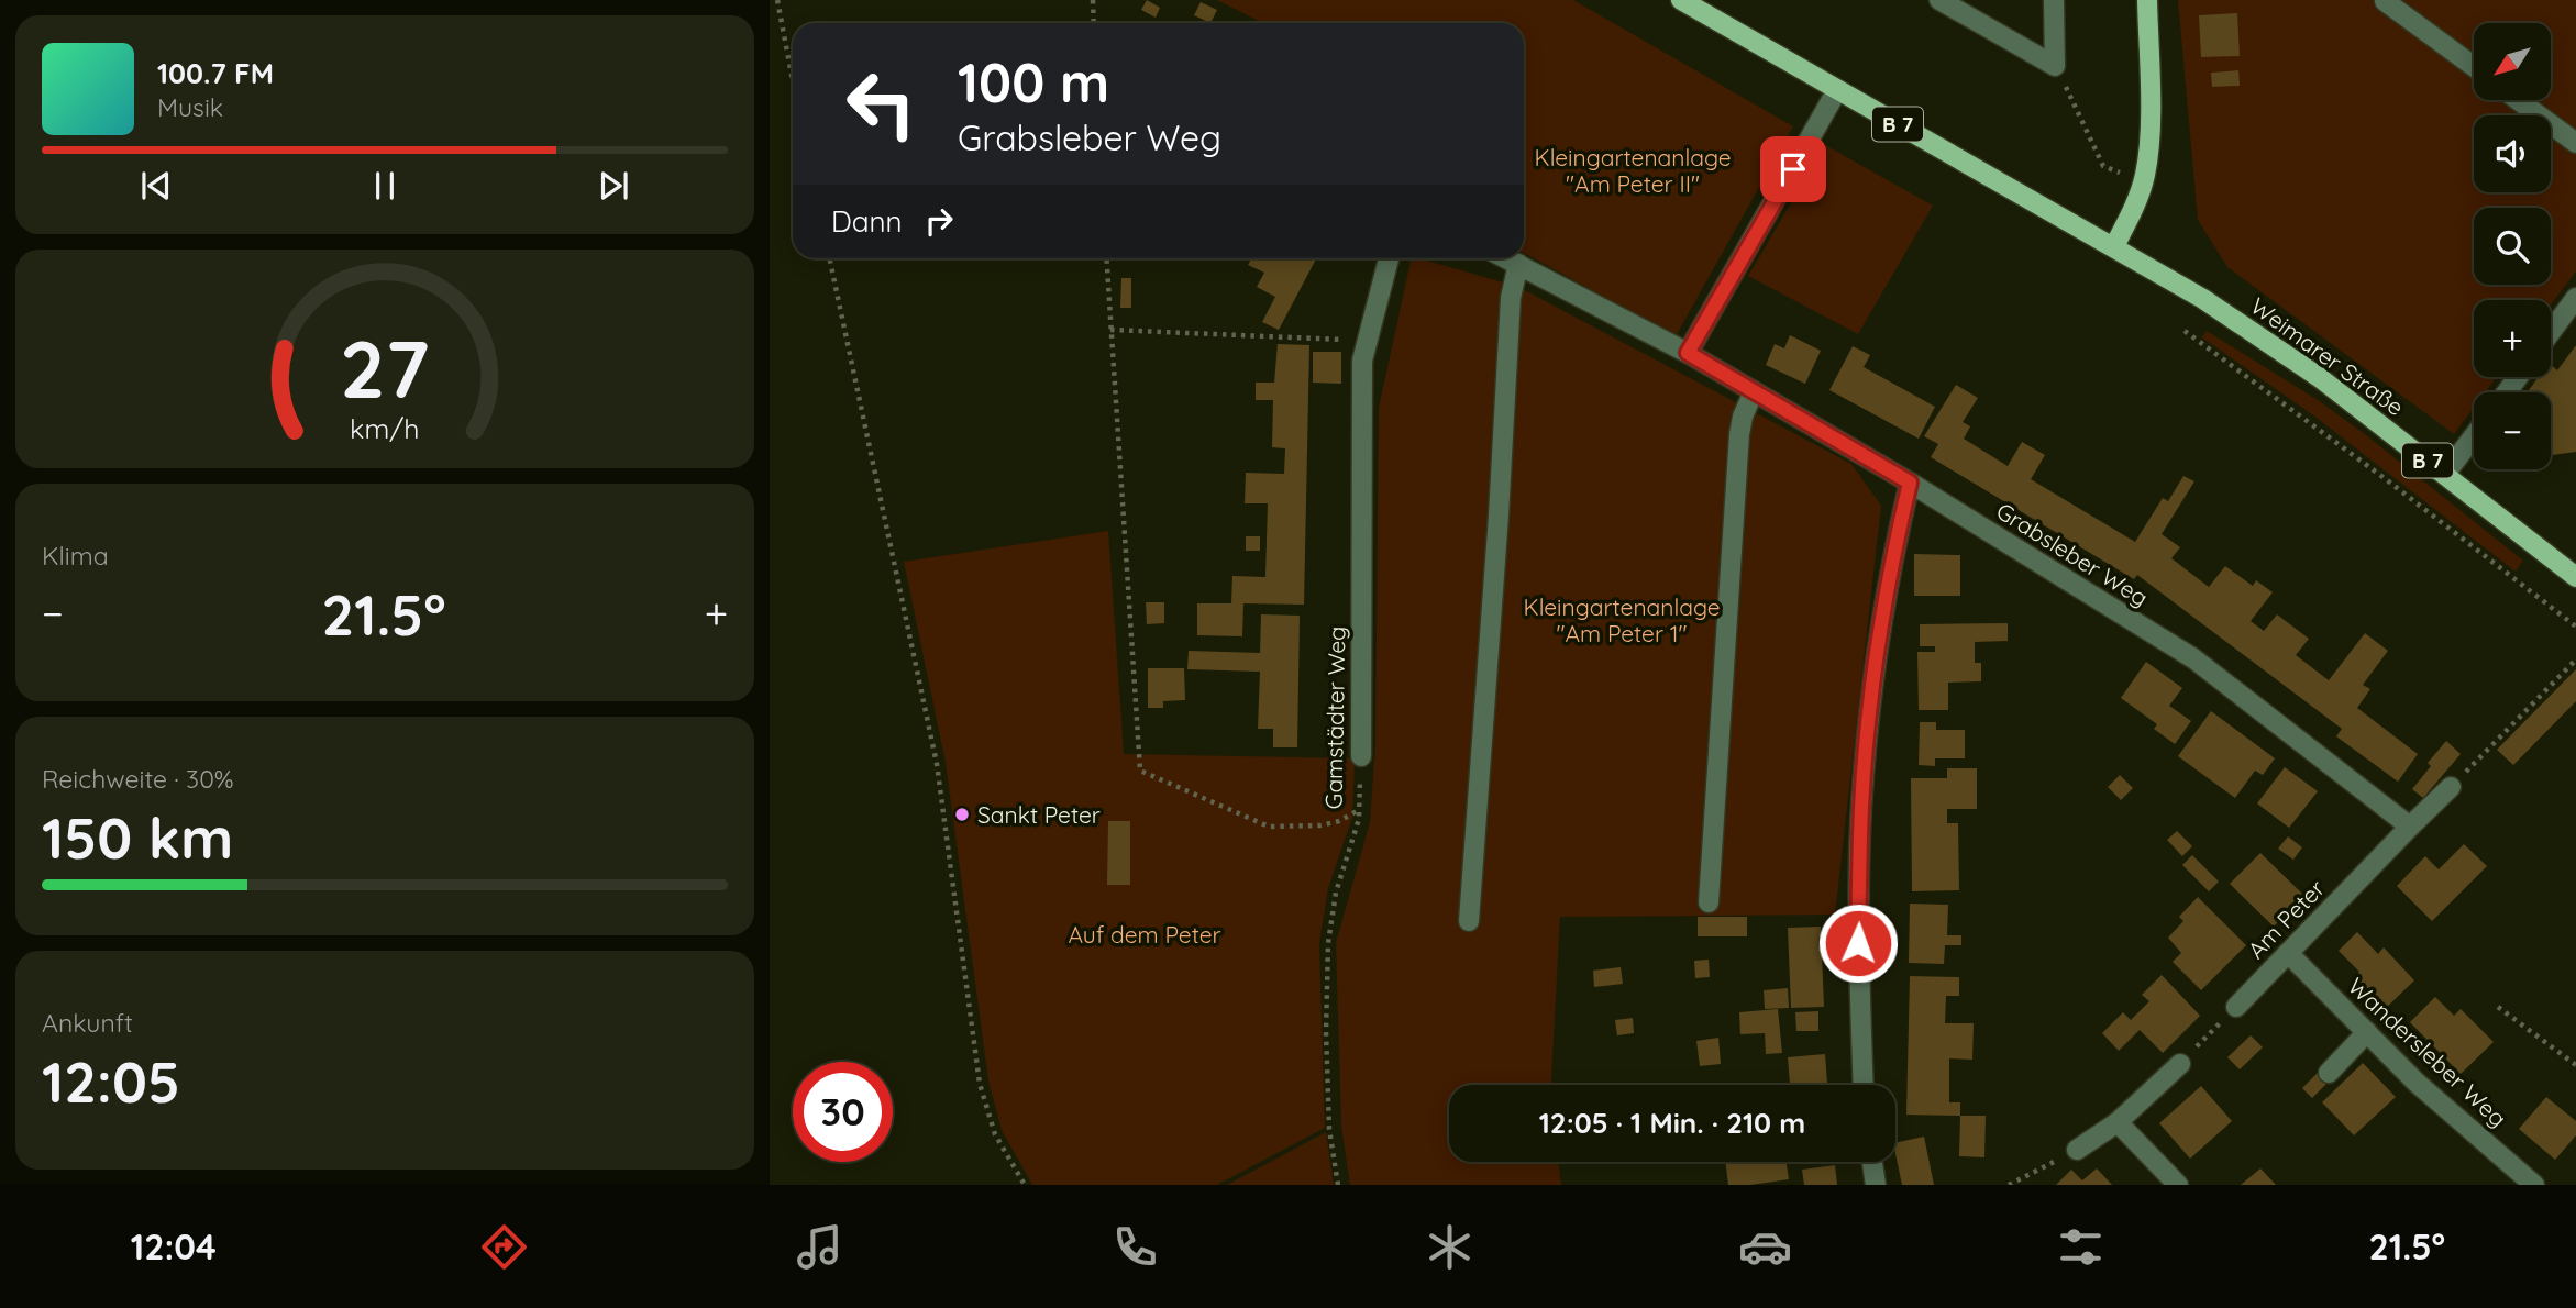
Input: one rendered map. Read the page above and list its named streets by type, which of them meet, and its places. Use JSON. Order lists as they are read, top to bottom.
{
  "streets": {
    "main road": ["B 7", "Weimarer Straße"],
    "street": [
      "Grabsleber Weg",
      "Gamstädter Weg",
      "Am Peter",
      "Wandersleber Weg"
    ]
  },
  "crossings": [
    ["B 7", "Weimarer Straße"],
    ["Grabsleber Weg", "Am Peter"],
    ["Am Peter", "Wandersleber Weg"]
  ],
  "parks": ["Kleingartenanlage \"Am Peter II\"", "Kleingartenanlage \"Am Peter 1\"", "Auf dem Peter"],
  "places": ["Sankt Peter"],
  "north": "bottom left",
  "page": {
    "map_buttons": ["+", "−"],
    "turn": ["100 m", "Grabsleber Weg"],
    "song": ["100.7 FM", "Musik"],
    "then": "Dann",
    "tile": [
      "Klima",
      ["Reichweite · 30%", "150 km"],
      ["Ankunft", "12:05"]
    ],
    "heat": ["−", "21.5°", "+"],
    "limit": "30",
    "trip": "12:05 · 1 Min. · 210 m",
    "tabs": ["12:04", "21.5°"],
    "gauge": ["27", "km/h"]
  }
}
